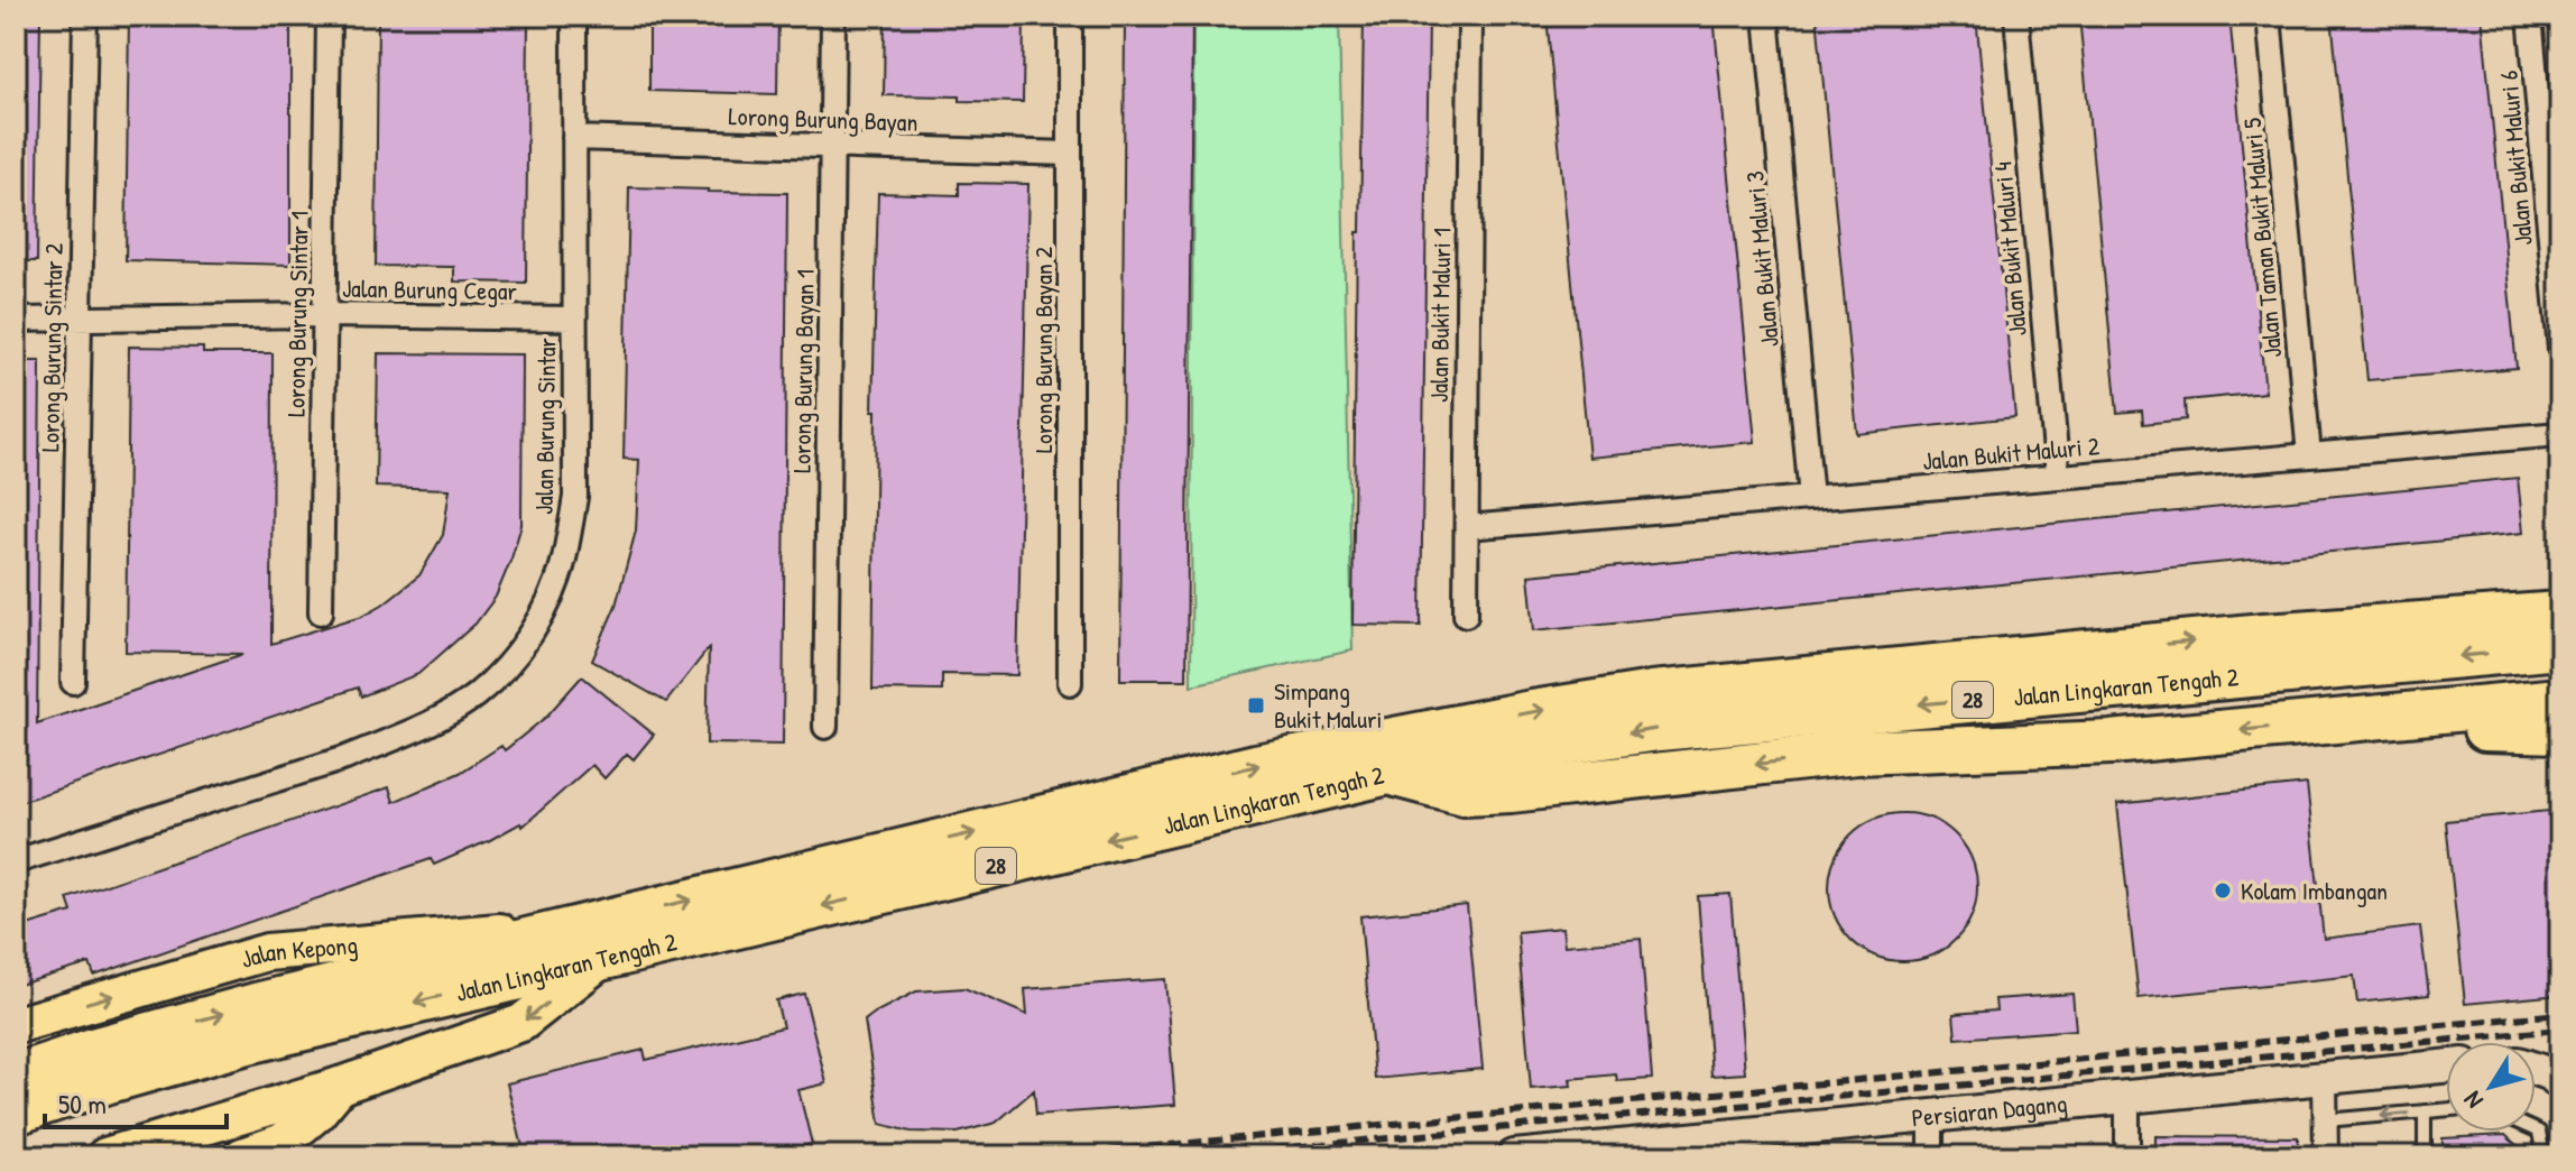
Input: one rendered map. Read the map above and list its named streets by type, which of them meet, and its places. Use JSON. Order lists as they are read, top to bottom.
{
  "streets": {
    "highway": ["Jalan Lingkaran Tengah 2", "28"],
    "main road": ["Jalan Kepong", "Persiaran Dagang"],
    "street": [
      "Lorong Burung Bayan",
      "Jalan Bukit Maluri 6",
      "Jalan Taman Bukit Maluri 5",
      "Jalan Bukit Maluri 4",
      "Jalan Bukit Maluri 3",
      "Jalan Burung Cegar",
      "Lorong Burung Sintar 1",
      "Jalan Bukit Maluri 1",
      "Lorong Burung Sintar 2",
      "Lorong Burung Bayan 2",
      "Lorong Burung Bayan 1",
      "Jalan Burung Sintar",
      "Jalan Bukit Maluri 2"
    ]
  },
  "crossings": [
    ["Lorong Burung Bayan", "Lorong Burung Bayan 2"],
    ["Lorong Burung Bayan", "Lorong Burung Bayan 1"],
    ["Lorong Burung Bayan", "Jalan Burung Sintar"],
    ["Jalan Taman Bukit Maluri 5", "Jalan Bukit Maluri 2"],
    ["Jalan Bukit Maluri 4", "Jalan Bukit Maluri 2"],
    ["Jalan Bukit Maluri 3", "Jalan Bukit Maluri 2"],
    ["Jalan Burung Cegar", "Lorong Burung Sintar 1"],
    ["Jalan Burung Cegar", "Lorong Burung Sintar 2"],
    ["Jalan Burung Cegar", "Jalan Burung Sintar"],
    ["Jalan Bukit Maluri 1", "Jalan Bukit Maluri 2"],
    ["Jalan Lingkaran Tengah 2", "Jalan Kepong"]
  ],
  "places": {
    "transit": ["Simpang Bukit Maluri"],
    "other": ["Kolam Imbangan"]
  },
  "scale_bar": "50 m",
  "north": "bottom left"
}
